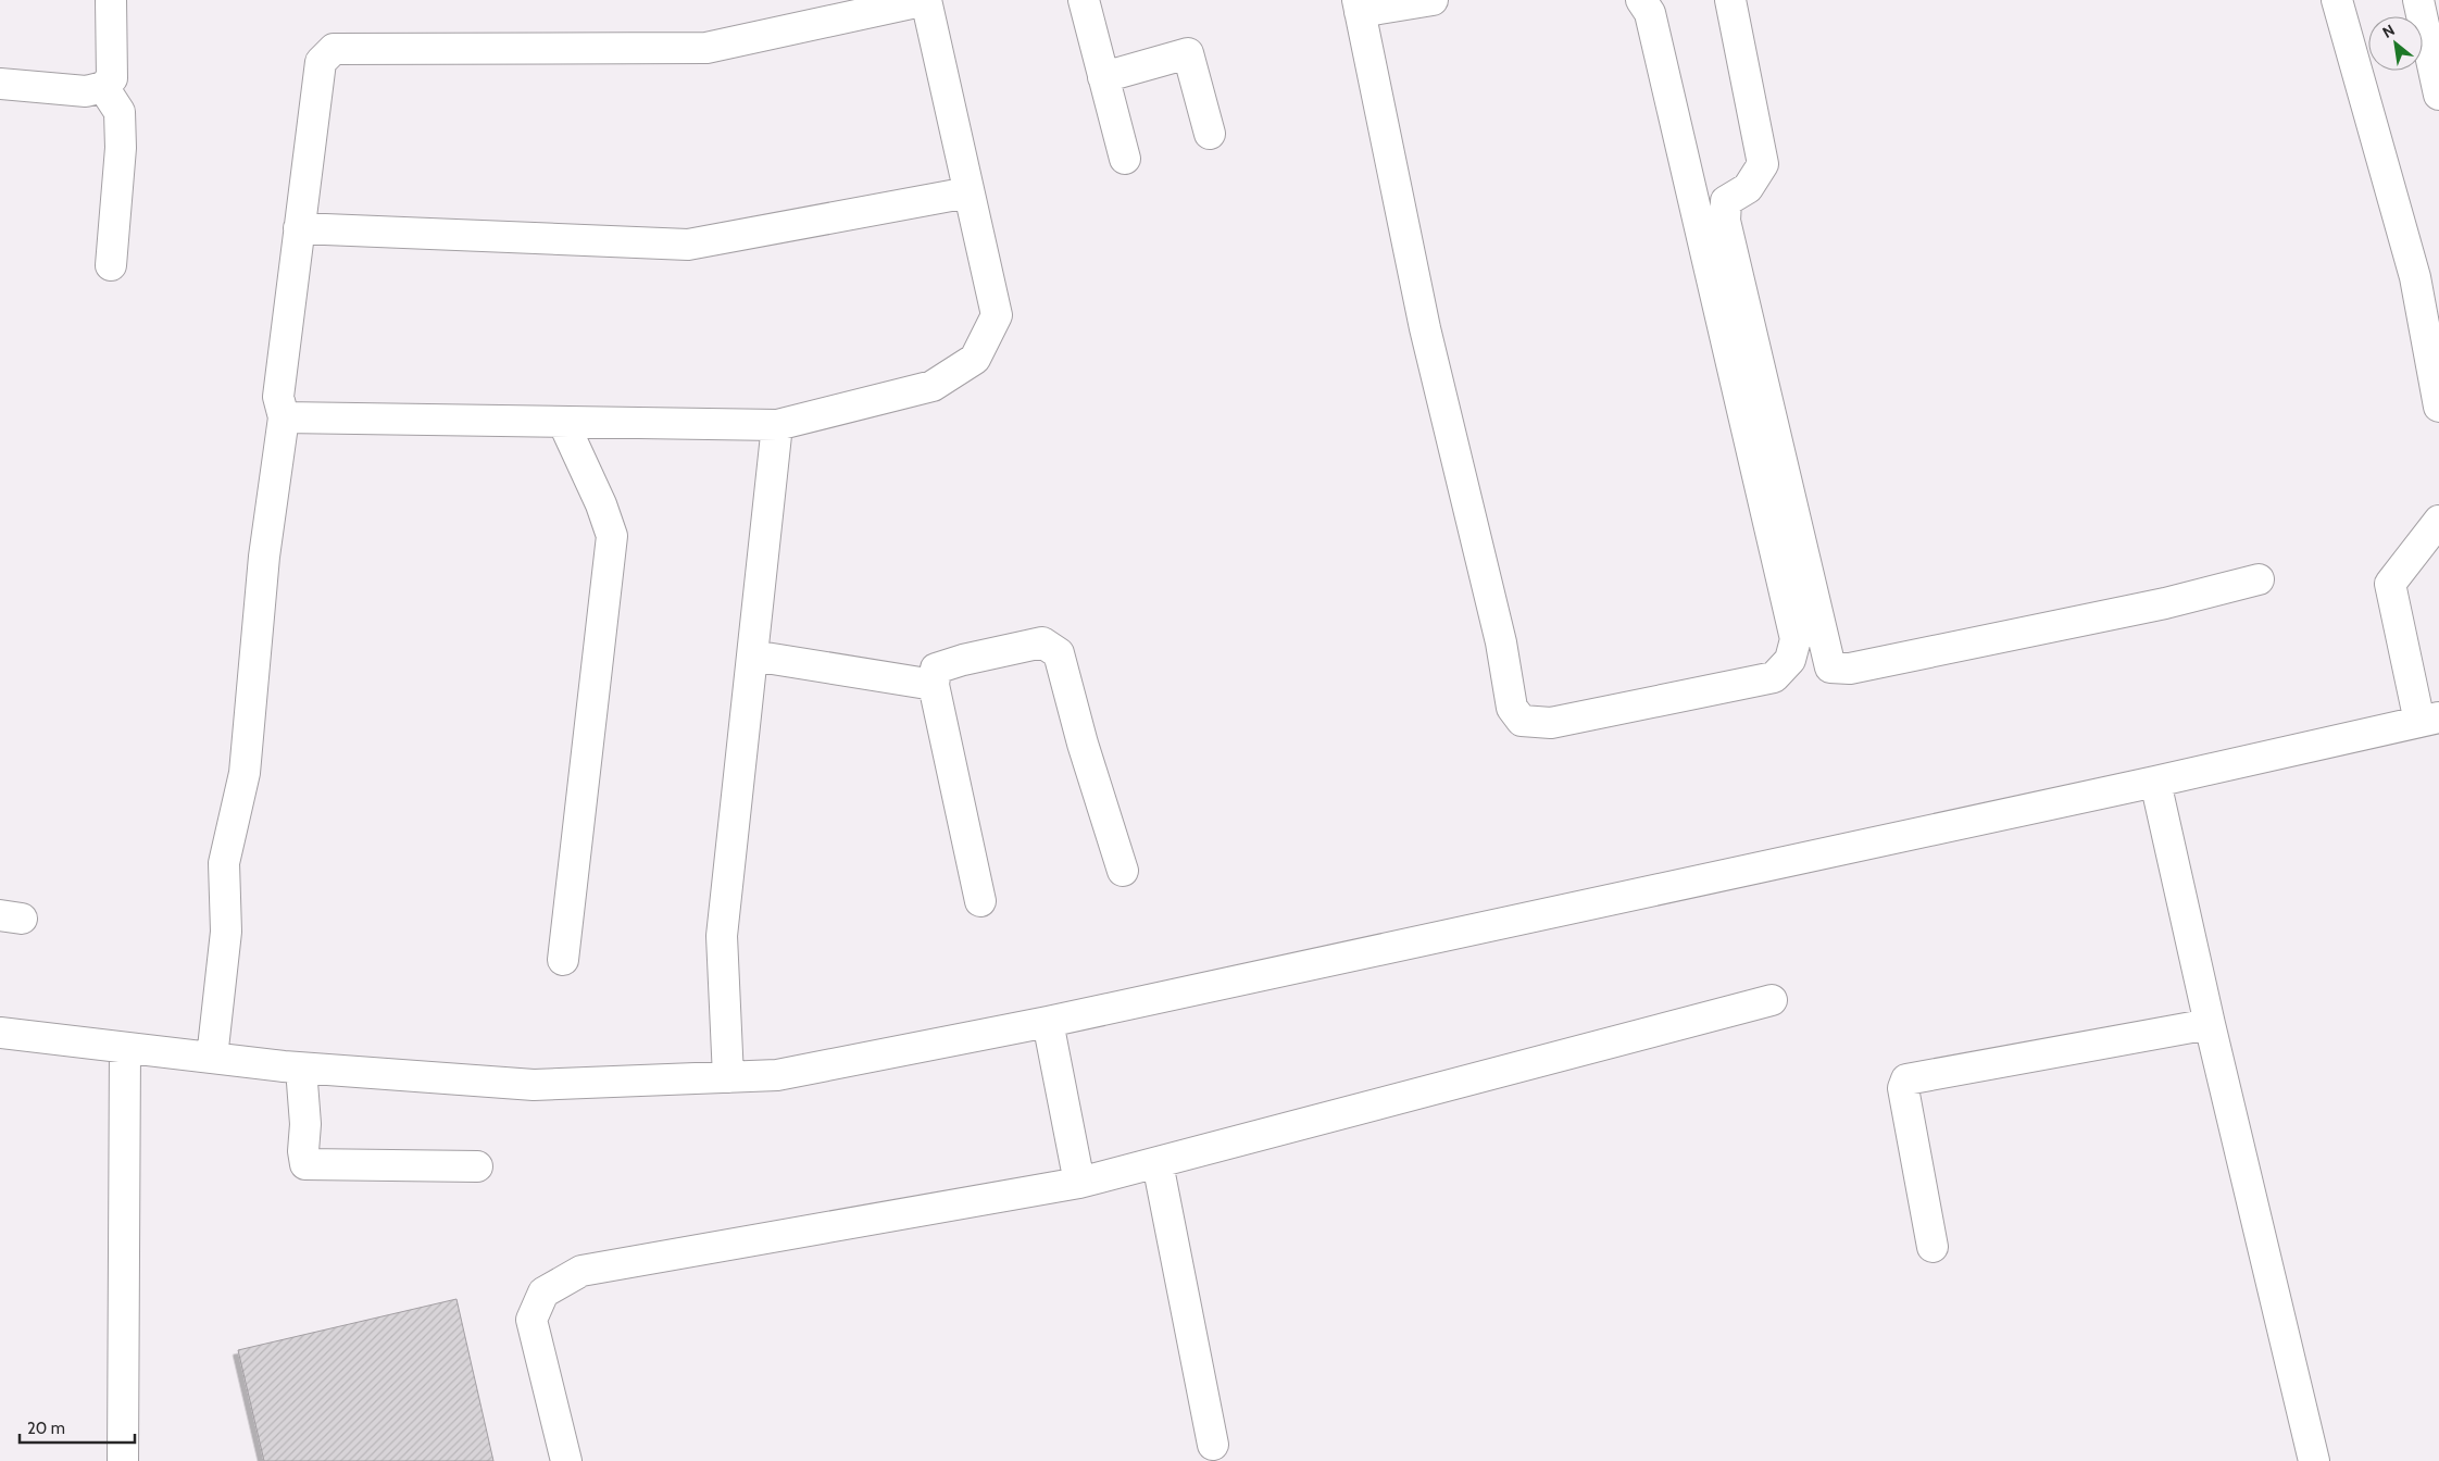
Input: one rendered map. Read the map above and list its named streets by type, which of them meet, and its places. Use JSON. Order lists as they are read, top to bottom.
{
  "scale_bar": "20 m",
  "north": "top left"
}
